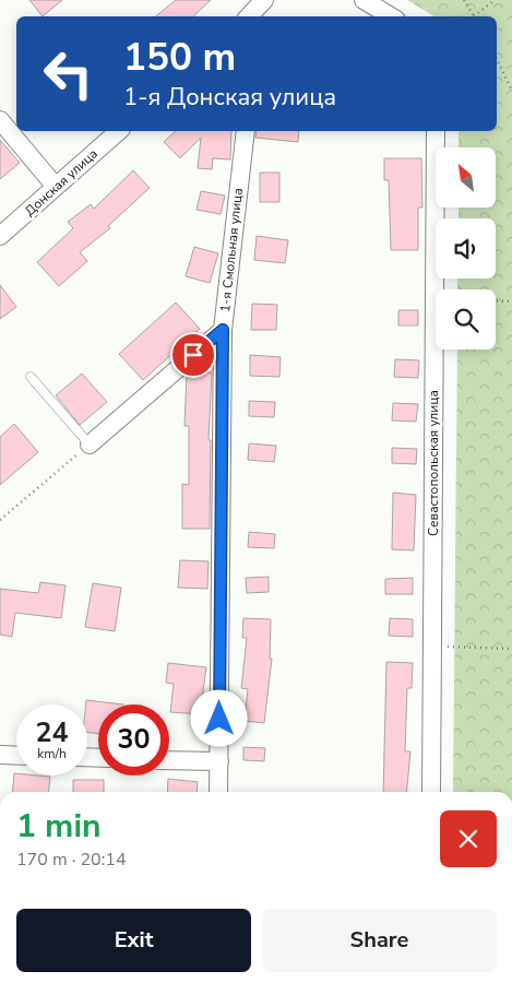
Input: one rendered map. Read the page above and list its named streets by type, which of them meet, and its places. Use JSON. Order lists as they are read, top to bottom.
{
  "streets": {
    "street": ["Донская улица", "1-я Смольная улица", "Севастопольская улица"]
  },
  "north": "top left",
  "page": {
    "turn": ["150 m", "1-я Донская улица"],
    "speed": "24 km/h",
    "limit": "30",
    "heading": ["1 min", "170 m · 20:14"],
    "buttons": ["Exit", "Share"]
  }
}
